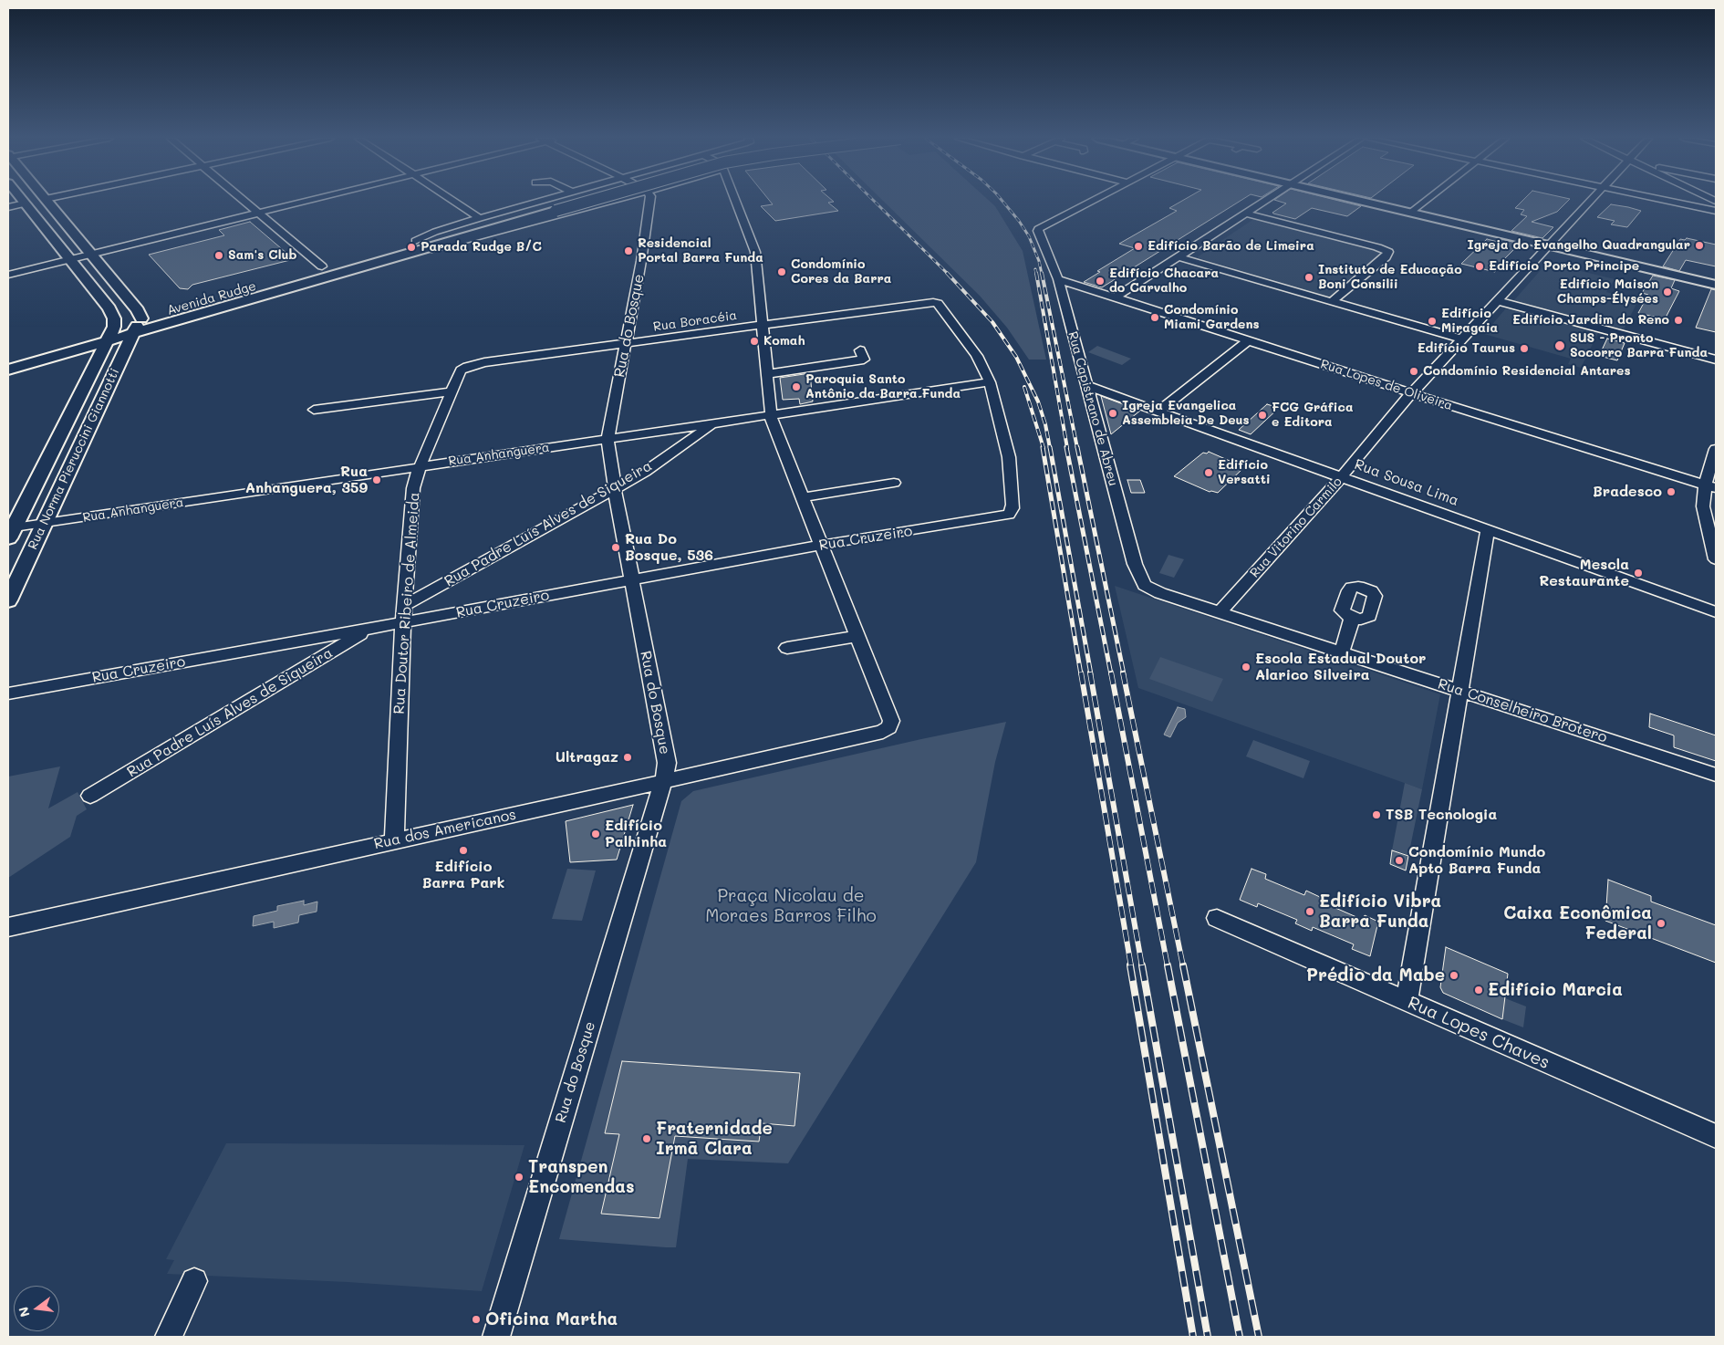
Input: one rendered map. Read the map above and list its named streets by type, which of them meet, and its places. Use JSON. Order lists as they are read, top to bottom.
{
  "streets": {
    "main road": ["Avenida Rudge", "Rua Norma Pieruccini Giannotti"],
    "street": [
      "Rua Boracéia",
      "Rua do Bosque",
      "Rua Lopes de Oliveira",
      "Rua Capistrano de Abreu",
      "Rua Anhanguera",
      "Rua Sousa Lima",
      "Rua Padre Luís Alves de Siqueira",
      "Rua Vitorino Carmilo",
      "Rua Cruzeiro",
      "Rua Doutor Ribeiro de Almeida",
      "Rua Conselheiro Brotero",
      "Rua dos Americanos",
      "Rua Lopes Chaves"
    ]
  },
  "crossings": [
    ["Avenida Rudge", "Rua Norma Pieruccini Giannotti"],
    ["Rua Boracéia", "Rua do Bosque"],
    ["Rua Boracéia", "Rua Anhanguera"],
    ["Rua Boracéia", "Rua Cruzeiro"],
    ["Rua Boracéia", "Rua Doutor Ribeiro de Almeida"],
    ["Rua do Bosque", "Rua Anhanguera"],
    ["Rua do Bosque", "Rua Padre Luís Alves de Siqueira"],
    ["Rua do Bosque", "Rua Cruzeiro"],
    ["Rua do Bosque", "Rua dos Americanos"],
    ["Rua Lopes de Oliveira", "Rua Capistrano de Abreu"],
    ["Rua Lopes de Oliveira", "Rua Vitorino Carmilo"],
    ["Rua Capistrano de Abreu", "Rua Sousa Lima"],
    ["Rua Capistrano de Abreu", "Rua Conselheiro Brotero"],
    ["Rua Anhanguera", "Rua Norma Pieruccini Giannotti"],
    ["Rua Anhanguera", "Rua Padre Luís Alves de Siqueira"],
    ["Rua Anhanguera", "Rua Cruzeiro"],
    ["Rua Anhanguera", "Rua Doutor Ribeiro de Almeida"],
    ["Rua Sousa Lima", "Rua Vitorino Carmilo"],
    ["Rua Padre Luís Alves de Siqueira", "Rua Cruzeiro"],
    ["Rua Padre Luís Alves de Siqueira", "Rua Doutor Ribeiro de Almeida"],
    ["Rua Vitorino Carmilo", "Rua Conselheiro Brotero"],
    ["Rua Cruzeiro", "Rua Doutor Ribeiro de Almeida"],
    ["Rua Doutor Ribeiro de Almeida", "Rua dos Americanos"]
  ],
  "parks": ["Praça Nicolau de Moraes Barros Filho"],
  "places": [
    "Igreja do Evangelho Quadrangular",
    "Edifício Barão de Limeira",
    "Parada Rudge B/C",
    "Residencial Portal Barra Funda",
    "Sam's Club",
    "Edifício Porto Principe",
    "Condomínio Cores da Barra",
    "Instituto de Educação Boni Consilii",
    "Edifício Chacara do Carvalho",
    "Edifício Maison Champs-Élysées",
    "Condomínio Miami Gardens",
    "Edifício Jardim do Reno",
    "Edifício Miragaia",
    "Komah",
    "SUS - Pronto Socorro Barra Funda",
    "Edifício Taurus",
    "Condomínio Residencial Antares",
    "Paroquia Santo Antônio da Barra Funda",
    "Igreja Evangelica Assembleia De Deus",
    "FCG Gráfica e Editora",
    "Edifício Versatti",
    "Rua Anhanguera, 359",
    "Bradesco",
    "Rua Do Bosque, 536",
    "Mescla Restaurante",
    "Escola Estadual Doutor Alarico Silveira",
    "Ultragaz",
    "TSB Tecnologia",
    "Edifício Palhinha",
    "Edifício Barra Park",
    "Condomínio Mundo Apto Barra Funda",
    "Edifício Vibra Barra Funda",
    "Caixa Econômica Federal",
    "Prédio da Mabe",
    "Edifício Marcia",
    "Fraternidade Irmã Clara",
    "Transpen Encomendas",
    "Oficina Martha"
  ],
  "north": "left"
}
